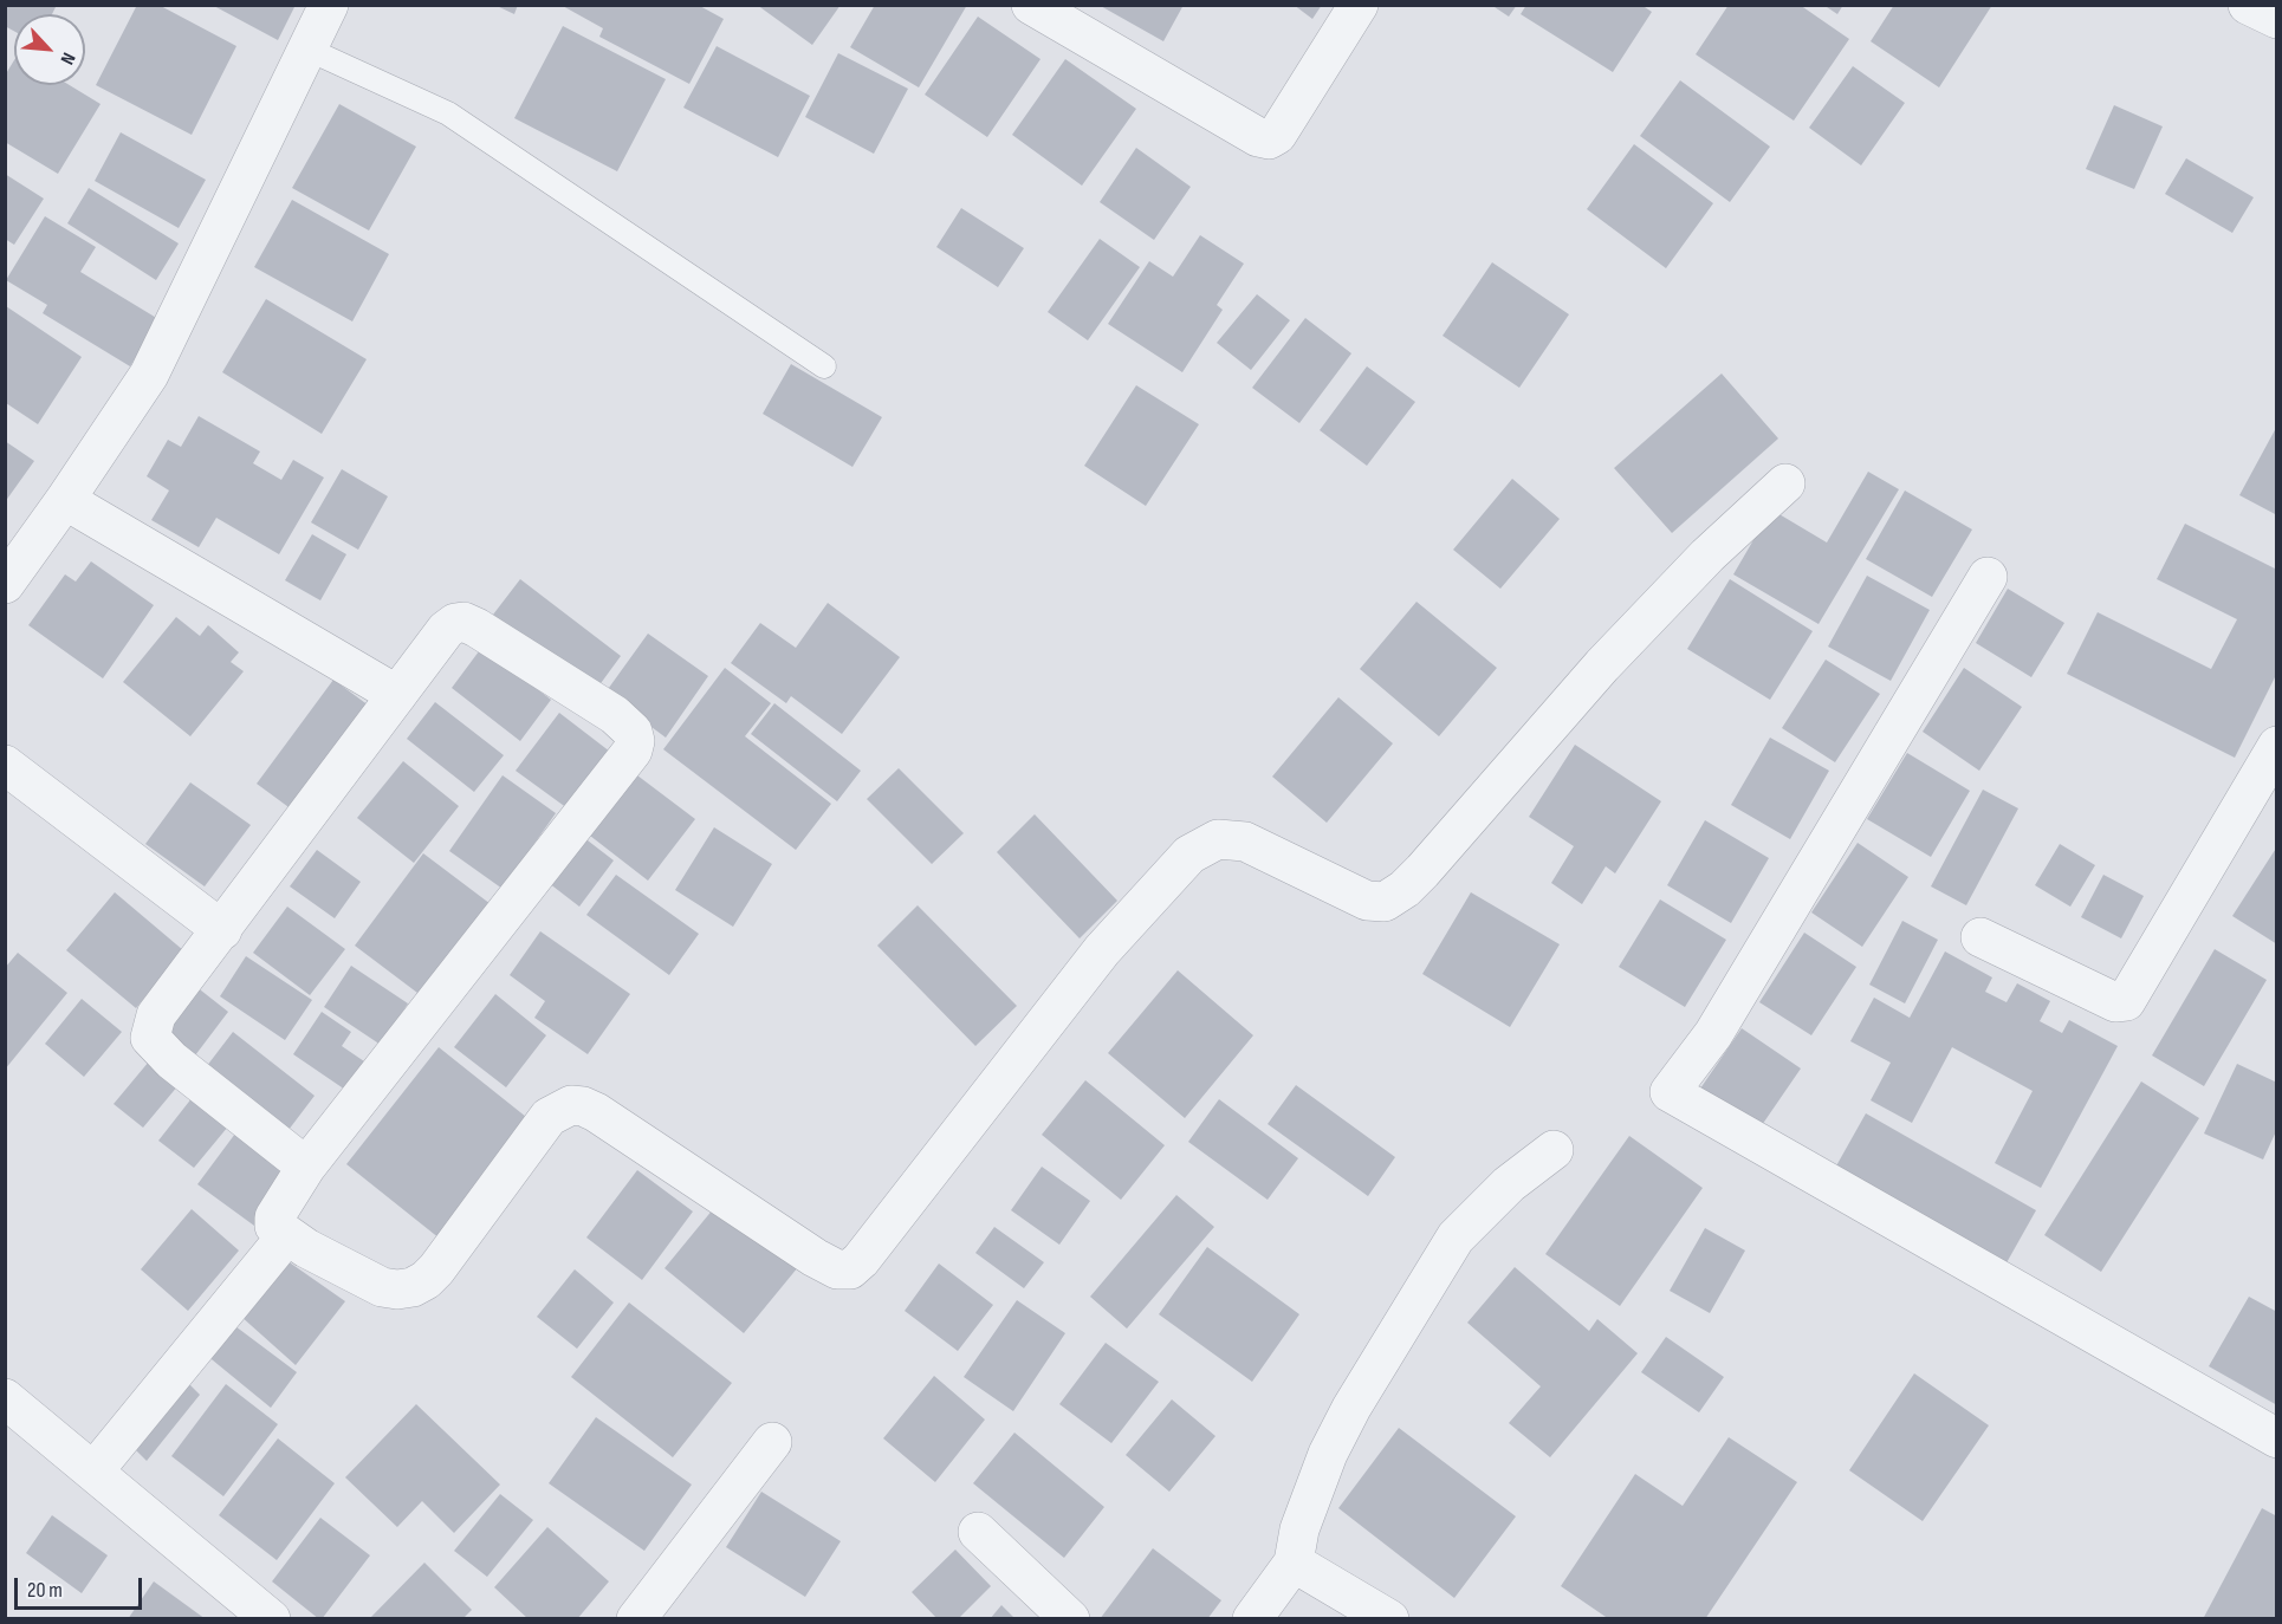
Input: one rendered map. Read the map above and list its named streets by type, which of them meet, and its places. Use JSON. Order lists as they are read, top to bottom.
{
  "scale_bar": "20 m",
  "north": "bottom right"
}
